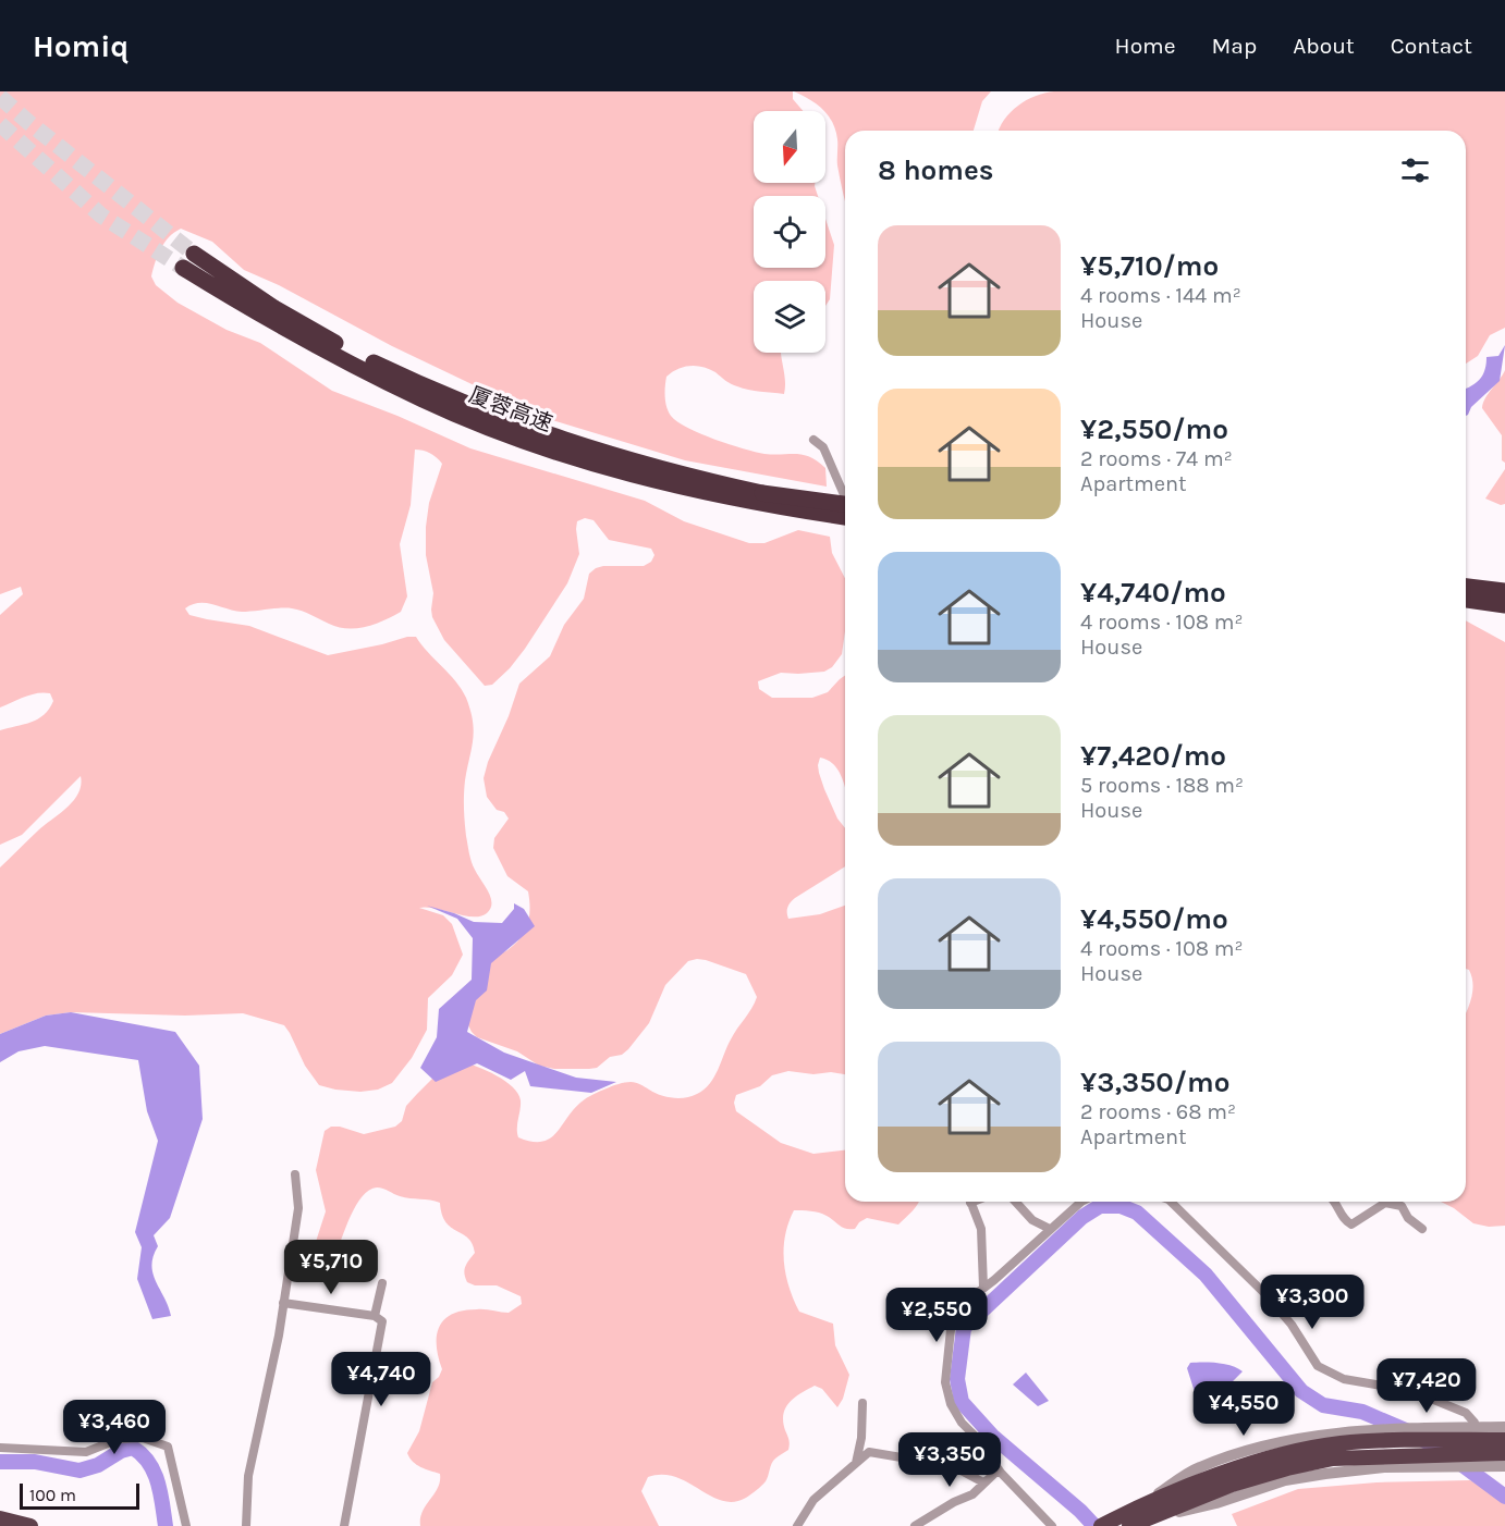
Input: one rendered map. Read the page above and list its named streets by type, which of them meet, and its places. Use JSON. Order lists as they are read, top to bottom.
{
  "streets": {
    "highway": ["厦蓉高速"]
  },
  "scale_bar": "100 m",
  "north": "bottom",
  "page": {
    "header": "Homiq",
    "nav": [
      "Home",
      "Map",
      "About",
      "Contact"
    ],
    "heading": "8 homes",
    "list": [
      {
        "name": "¥5,710/mo",
        "note": "4 rooms · 144 m² · House"
      },
      {
        "name": "¥2,550/mo",
        "note": "2 rooms · 74 m² · Apartment"
      },
      {
        "name": "¥4,740/mo",
        "note": "4 rooms · 108 m² · House"
      },
      {
        "name": "¥7,420/mo",
        "note": "5 rooms · 188 m² · House"
      },
      {
        "name": "¥4,550/mo",
        "note": "4 rooms · 108 m² · House"
      },
      {
        "name": "¥3,350/mo",
        "note": "2 rooms · 68 m² · Apartment"
      }
    ],
    "price": [
      "¥5,710",
      "¥3,300",
      "¥2,550",
      "¥4,740",
      "¥7,420",
      "¥4,550",
      "¥3,460",
      "¥3,350"
    ],
    "scale": "100 m"
  }
}
